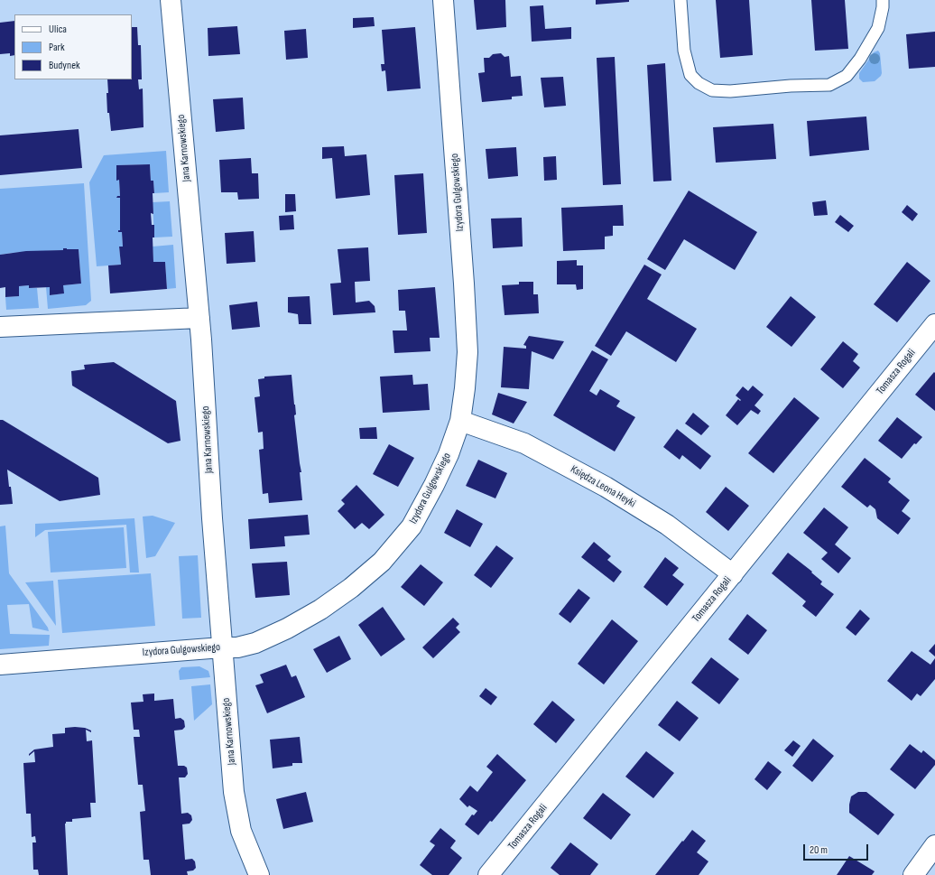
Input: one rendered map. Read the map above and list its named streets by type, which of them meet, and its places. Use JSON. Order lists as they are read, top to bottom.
{
  "streets": {
    "street": [
      "Jana Karnowskiego",
      "Izydora Gulgowskiego",
      "Tomasza Rogali",
      "Księdza Leona Heyki"
    ]
  },
  "crossings": [
    ["Jana Karnowskiego", "Izydora Gulgowskiego"],
    ["Izydora Gulgowskiego", "Księdza Leona Heyki"],
    ["Tomasza Rogali", "Księdza Leona Heyki"]
  ],
  "legend": ["Ulica", "Park", "Budynek"],
  "scale_bar": "20 m"
}
